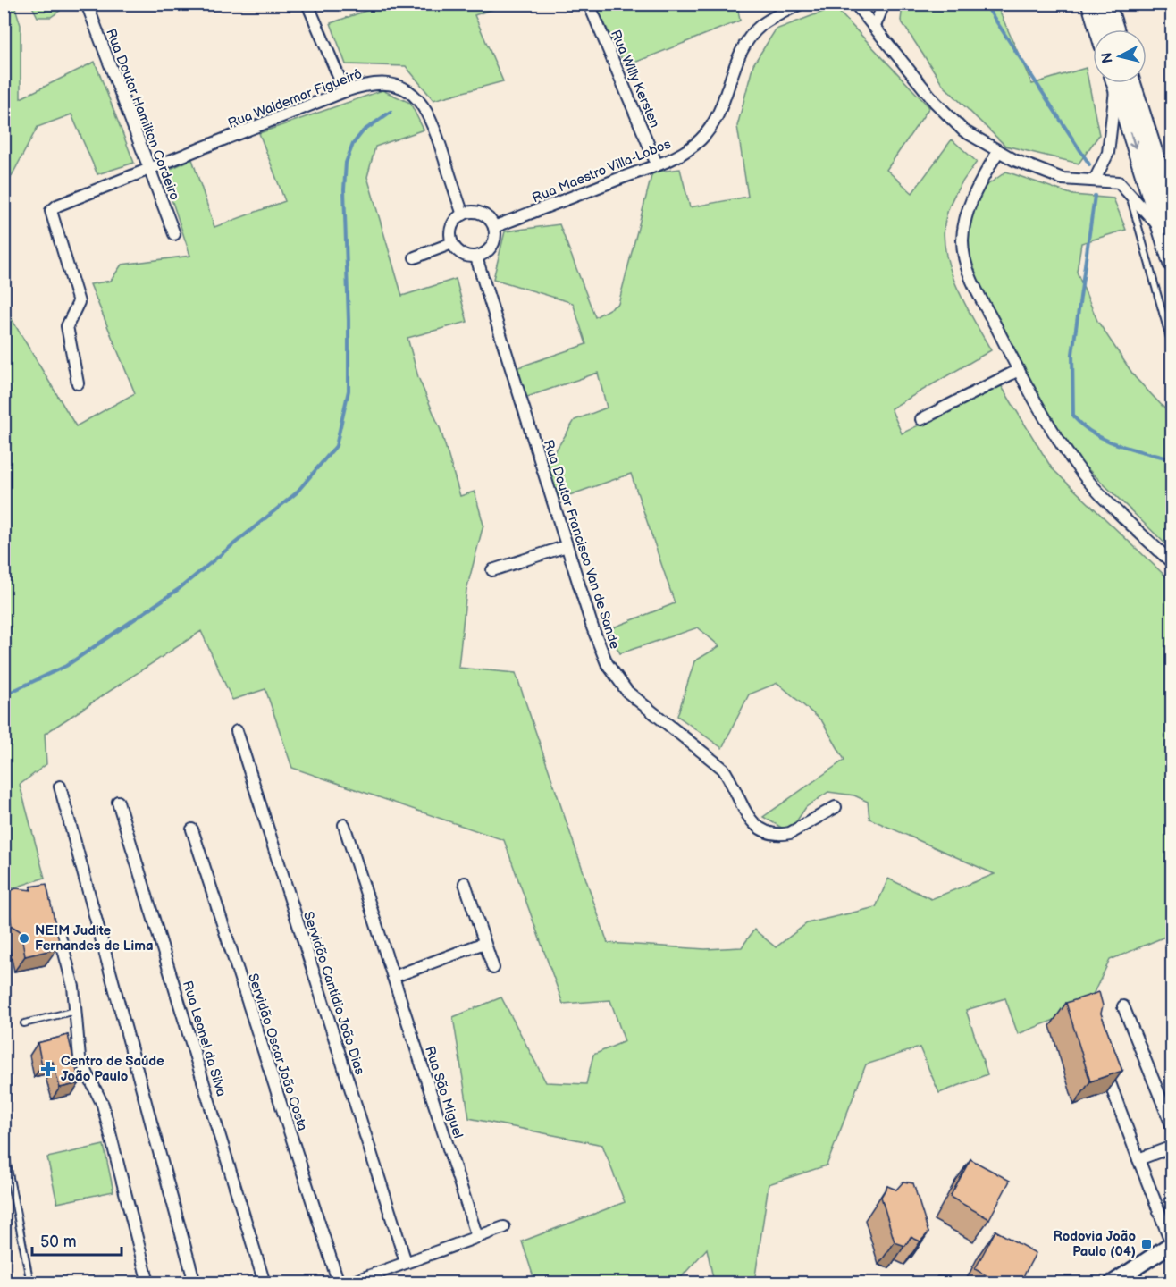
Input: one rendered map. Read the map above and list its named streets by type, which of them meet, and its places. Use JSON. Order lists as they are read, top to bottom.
{
  "streets": {
    "street": [
      "Rua Willy Kersten",
      "Rua Waldemar Figueiró",
      "Rua Doutor Hamilton Cordeiro",
      "Rua Maestro Villa-Lobos",
      "Rua Doutor Francisco Van de Sande",
      "Servidão Cantídio João Dias",
      "Rua Leonel da Silva",
      "Servidão Oscar João Costa",
      "Rua São Miguel"
    ]
  },
  "crossings": [
    ["Rua Willy Kersten", "Rua Maestro Villa-Lobos"],
    ["Rua Waldemar Figueiró", "Rua Doutor Hamilton Cordeiro"],
    ["Rua Waldemar Figueiró", "Rua Maestro Villa-Lobos"],
    ["Rua Waldemar Figueiró", "Rua Doutor Francisco Van de Sande"],
    ["Rua Maestro Villa-Lobos", "Rua Doutor Francisco Van de Sande"]
  ],
  "places": {
    "other": ["NEIM Judite Fernandes de Lima"],
    "health": ["Centro de Saúde João Paulo"],
    "transit": ["Rodovia João Paulo (04)"]
  },
  "scale_bar": "50 m",
  "north": "left"
}
